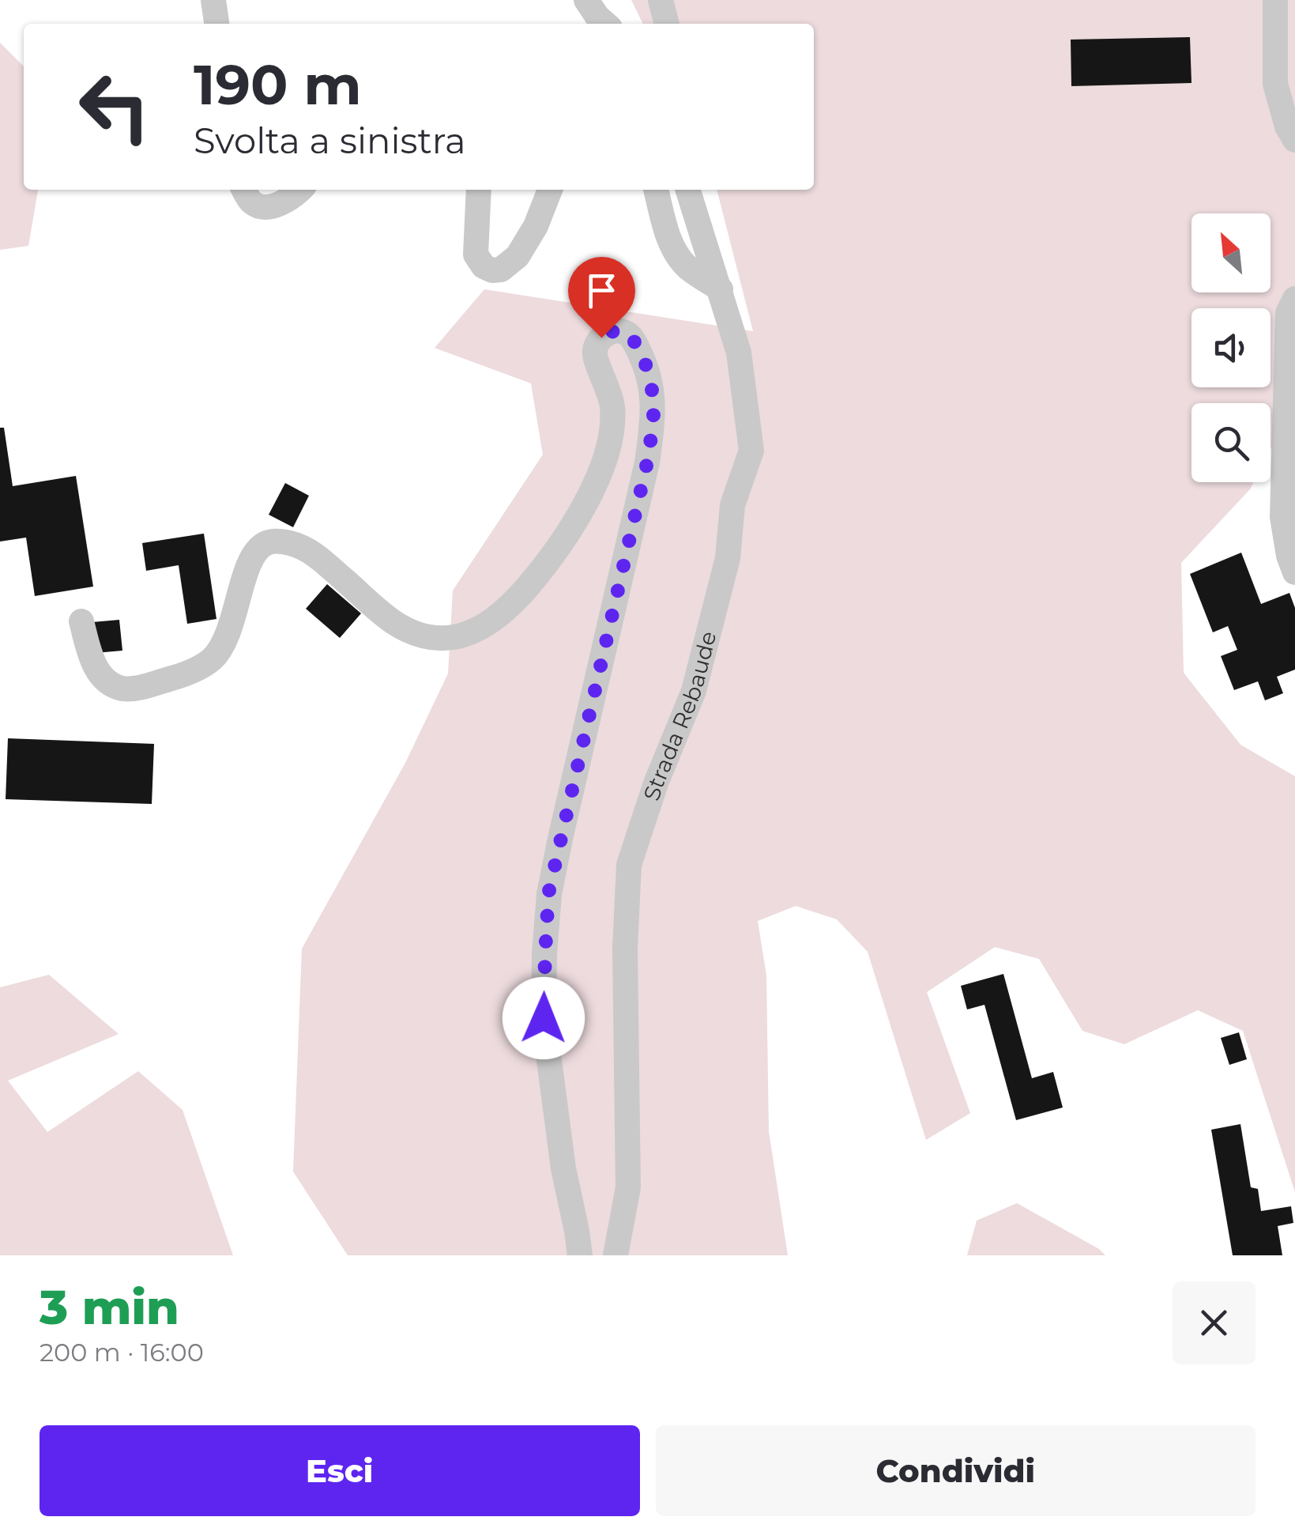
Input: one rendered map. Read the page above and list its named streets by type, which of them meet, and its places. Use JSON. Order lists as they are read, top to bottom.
{
  "streets": {
    "street": ["Strada Rebaude"]
  },
  "north": "top left",
  "page": {
    "turn": ["190 m", "Svolta a sinistra"],
    "heading": ["3 min", "200 m · 16:00"],
    "buttons": ["Esci", "Condividi"]
  }
}
